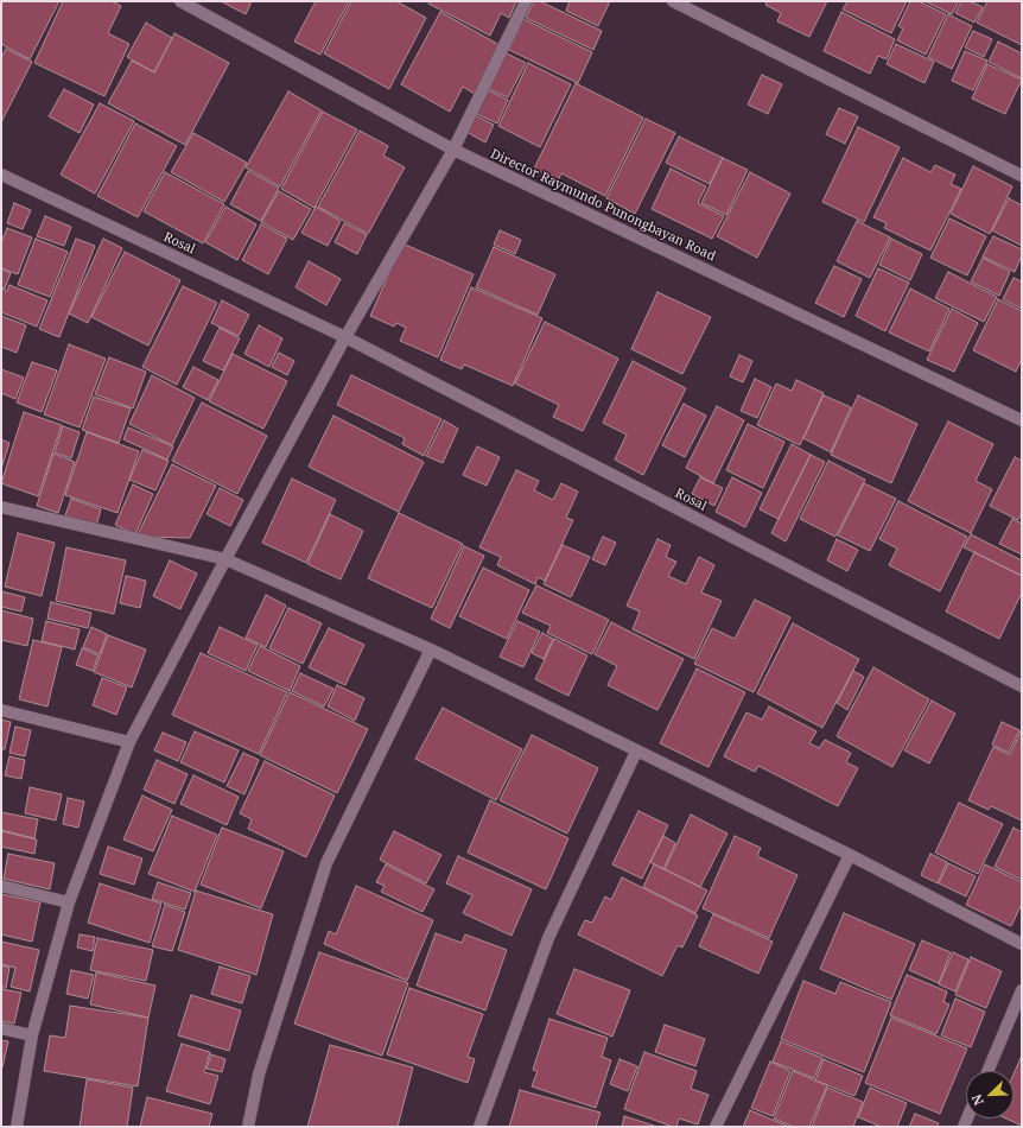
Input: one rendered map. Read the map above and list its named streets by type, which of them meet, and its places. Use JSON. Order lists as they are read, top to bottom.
{
  "streets": {
    "street": ["Director Raymundo Punongbayan Road", "Rosal"]
  },
  "north": "bottom left"
}
